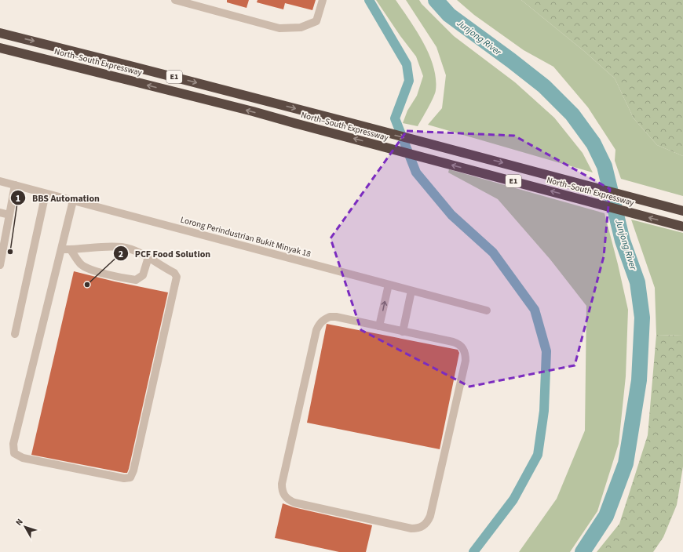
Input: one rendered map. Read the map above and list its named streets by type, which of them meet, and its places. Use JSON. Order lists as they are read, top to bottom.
{
  "streets": {
    "highway": ["North–South Expressway", "E1"],
    "street": ["Lorong Perindustrian Bukit Minyak 18"]
  },
  "water": ["Junjong River"],
  "places": ["BBS Automation", "PCF Food Solution"],
  "north": "top left"
}
